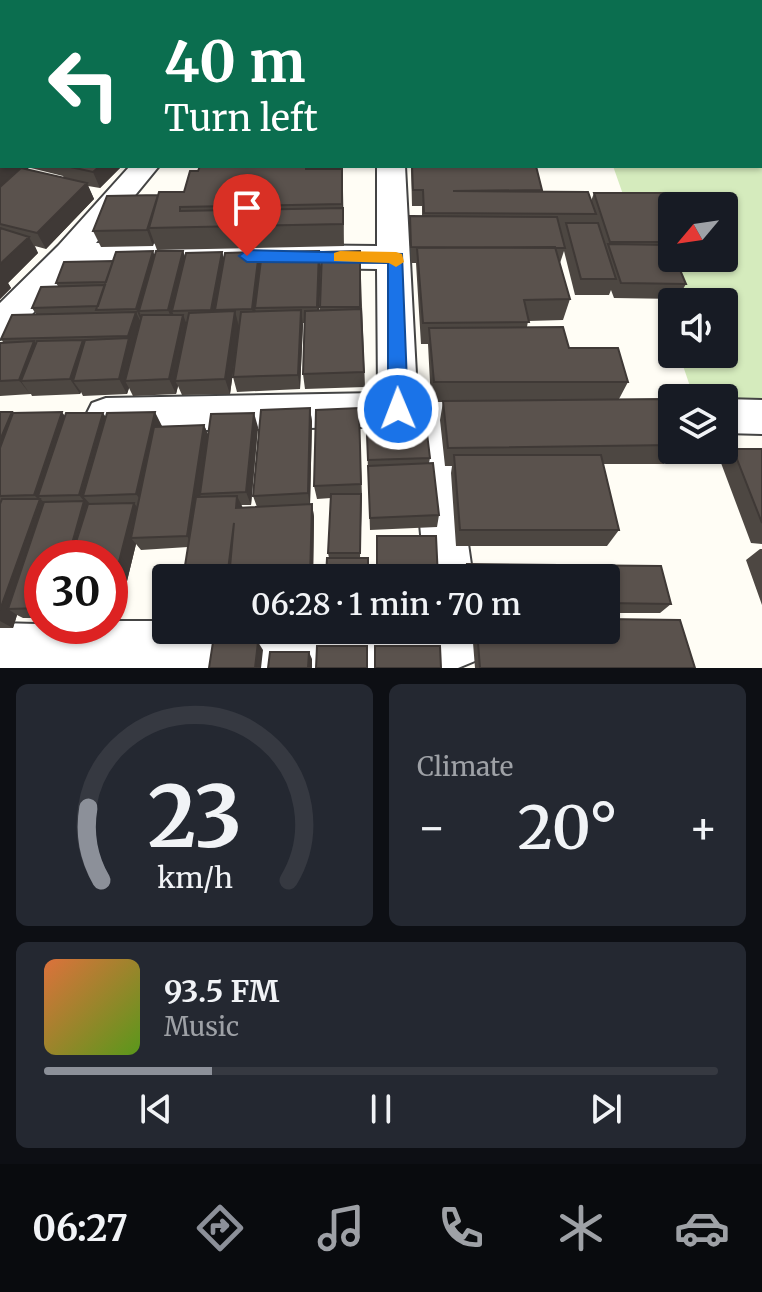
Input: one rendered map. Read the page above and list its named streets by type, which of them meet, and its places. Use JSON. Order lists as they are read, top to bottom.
{
  "north": "bottom left",
  "page": {
    "turn": ["40 m", "Turn left"],
    "limit": "30",
    "trip": "06:28 · 1 min · 70 m",
    "tile": "Climate",
    "heat": ["−", "20°", "+"],
    "song": ["93.5 FM", "Music"],
    "tabs": "06:27",
    "gauge": ["23", "km/h"]
  }
}
